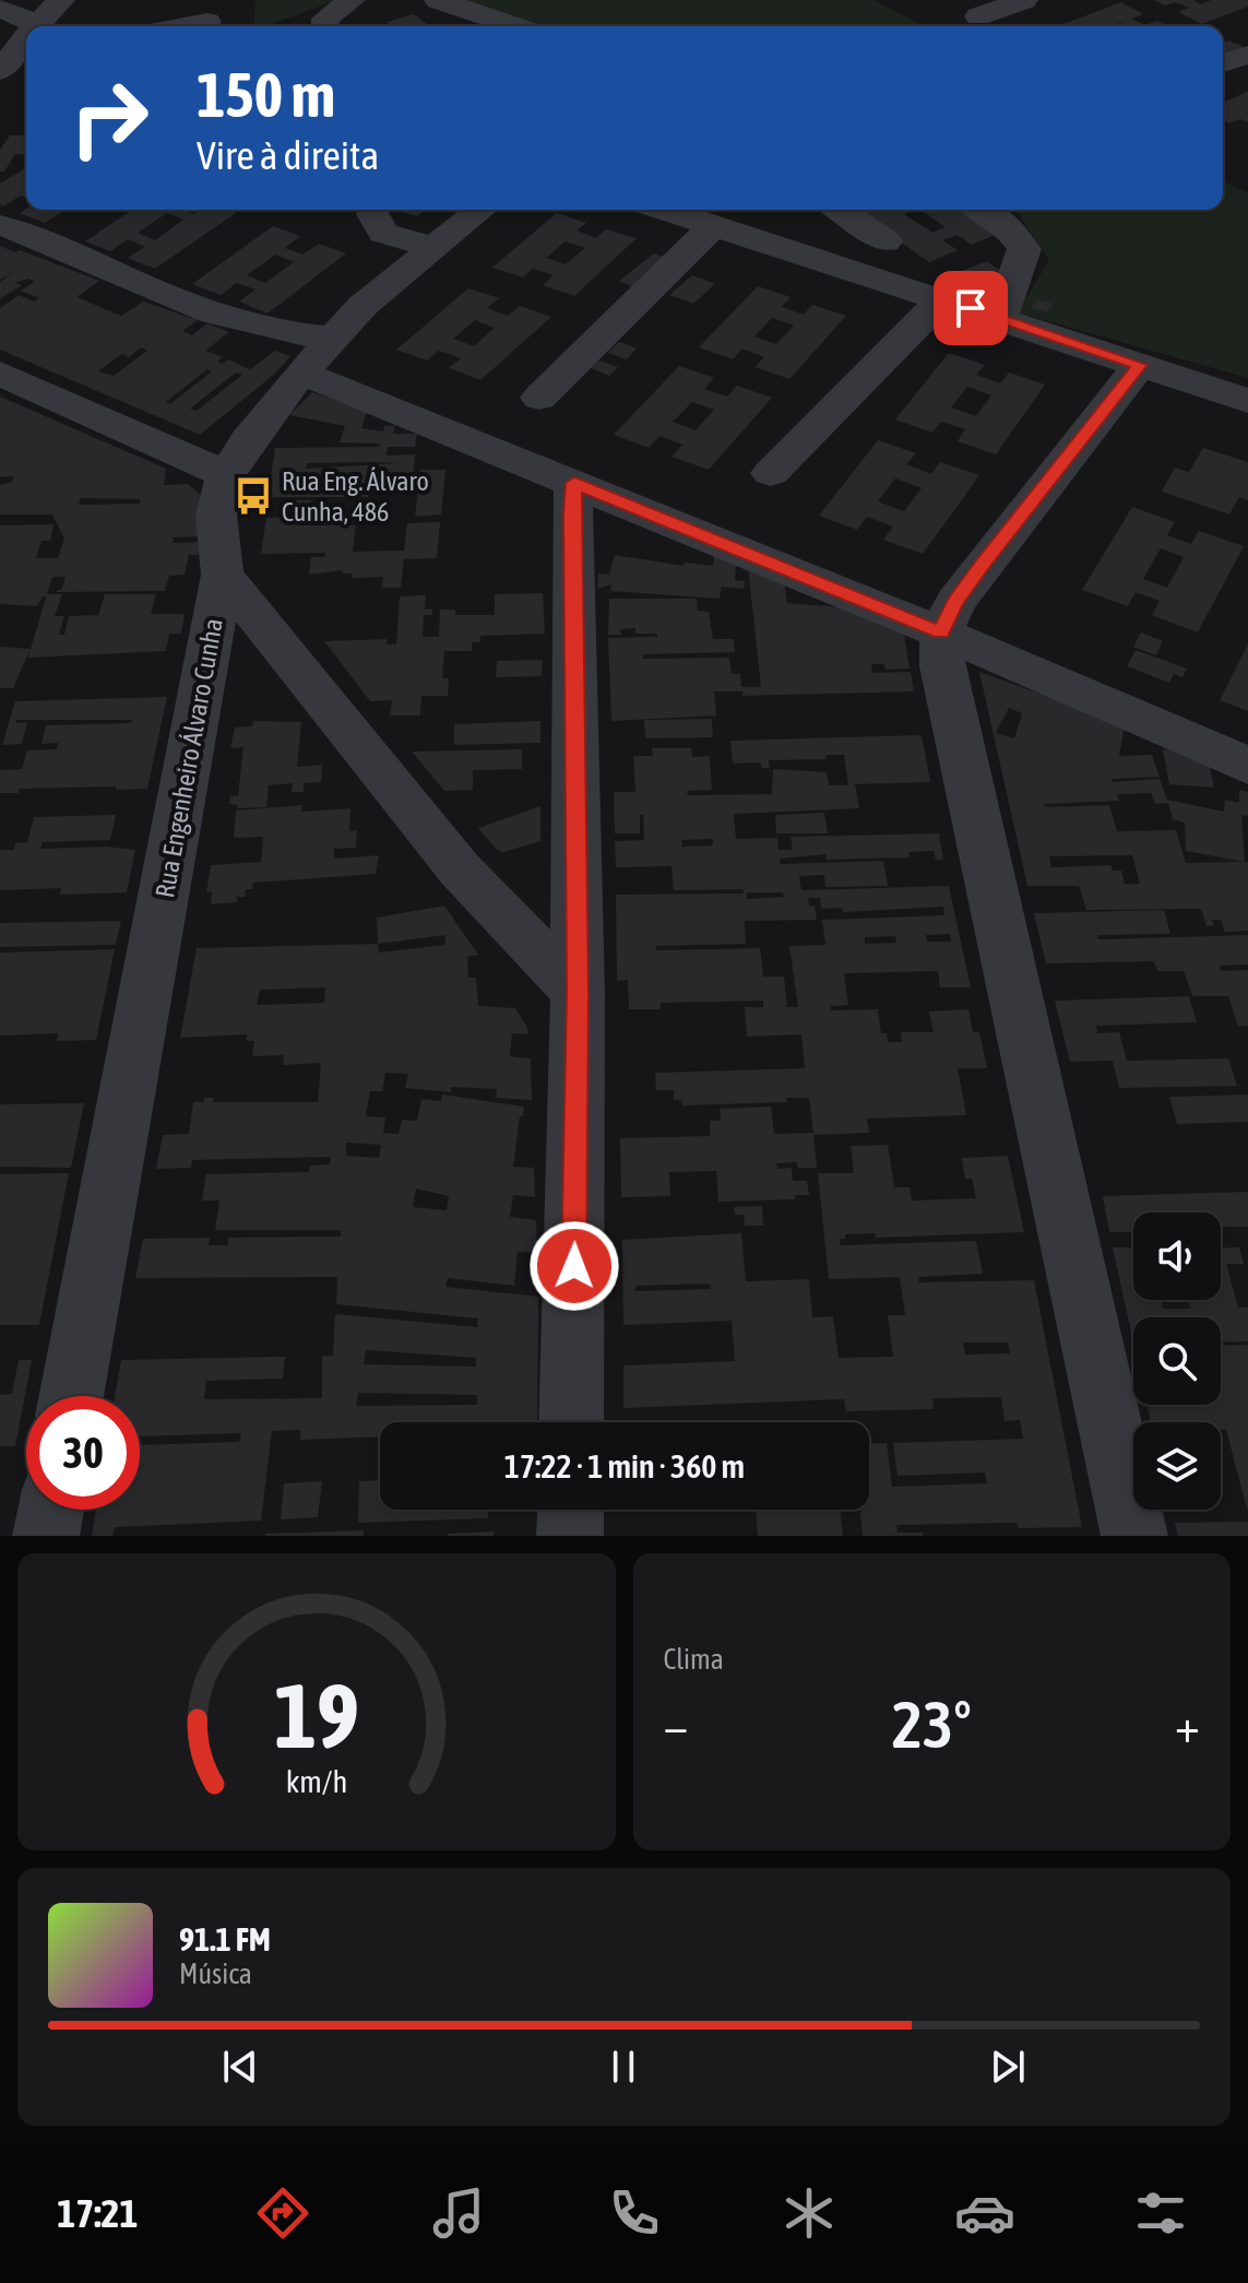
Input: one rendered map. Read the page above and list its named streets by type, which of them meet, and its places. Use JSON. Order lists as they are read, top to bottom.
{
  "streets": {
    "street": ["Rua Engenheiro Álvaro Cunha"]
  },
  "places": {
    "bus stop": ["Rua Eng. Álvaro Cunha, 486"]
  },
  "page": {
    "turn": ["150 m", "Vire à direita"],
    "limit": "30",
    "trip": "17:22 · 1 min · 360 m",
    "tile": "Clima",
    "heat": ["−", "23°", "+"],
    "song": ["91.1 FM", "Música"],
    "tabs": "17:21",
    "gauge": ["19", "km/h"]
  }
}
